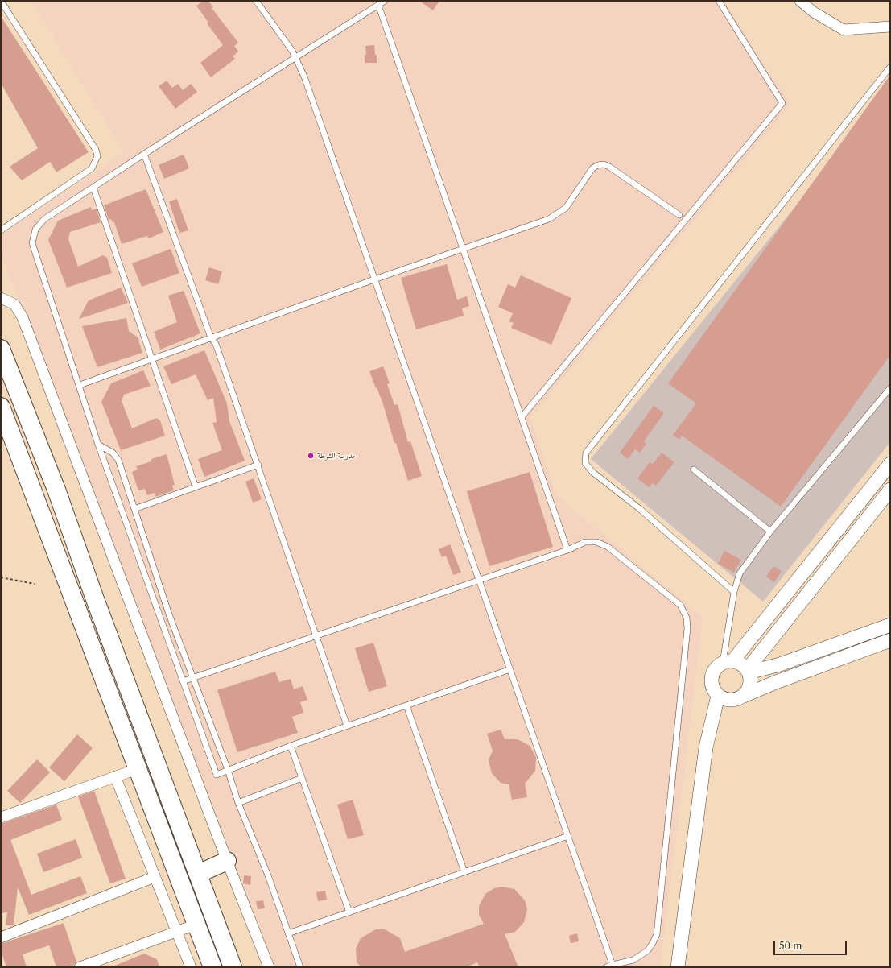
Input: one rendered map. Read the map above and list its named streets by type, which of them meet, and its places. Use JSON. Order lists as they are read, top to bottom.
{
  "places": ["مدرسة الشرطة"],
  "scale_bar": "50 m"
}
